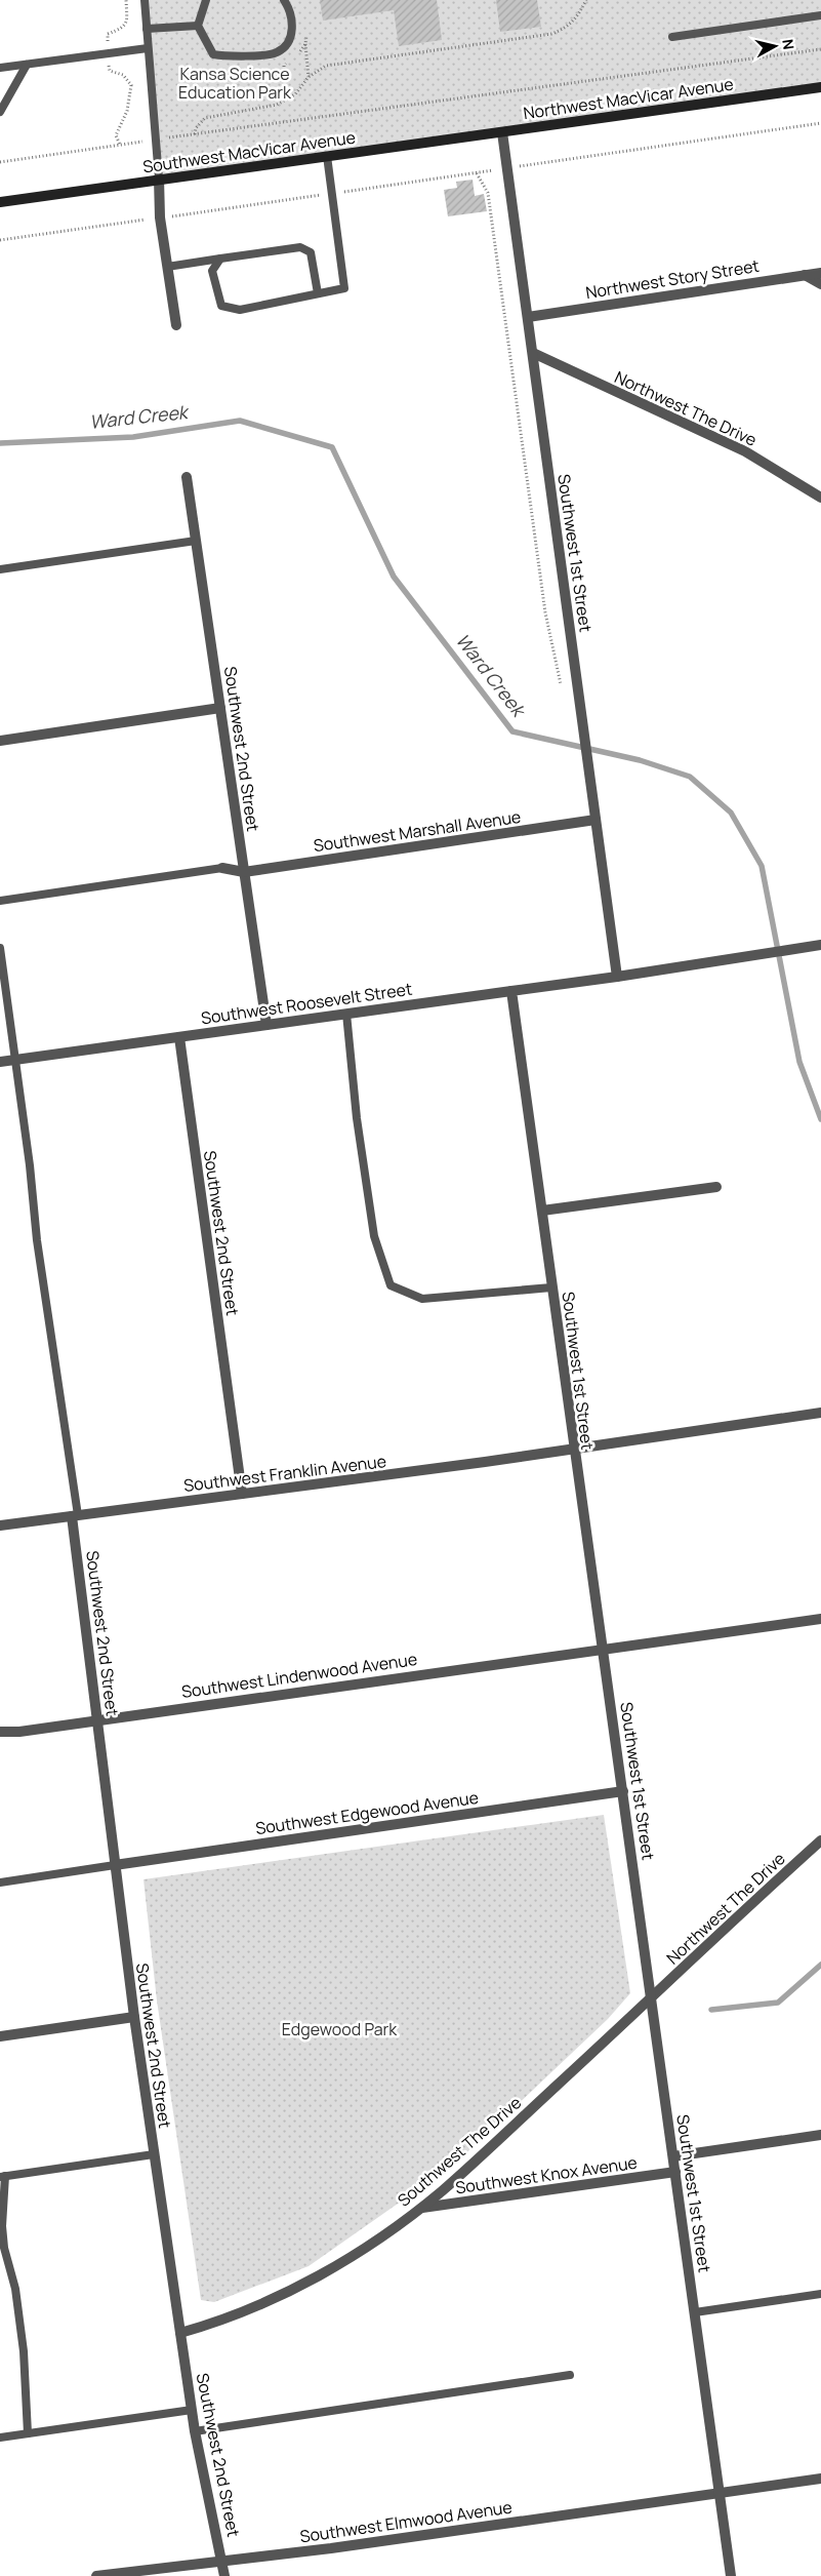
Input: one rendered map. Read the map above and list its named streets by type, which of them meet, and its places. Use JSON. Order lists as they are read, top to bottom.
{
  "streets": {
    "main road": ["Northwest MacVicar Avenue", "Southwest MacVicar Avenue"],
    "street": [
      "Northwest Story Street",
      "Northwest The Drive",
      "Southwest 1st Street",
      "Southwest 2nd Street",
      "Southwest Marshall Avenue",
      "Southwest Roosevelt Street",
      "Southwest Franklin Avenue",
      "Southwest Lindenwood Avenue",
      "Southwest Edgewood Avenue",
      "Southwest The Drive",
      "Southwest Knox Avenue",
      "Southwest Elmwood Avenue"
    ]
  },
  "crossings": [
    ["Northwest MacVicar Avenue", "Southwest MacVicar Avenue"],
    ["Northwest MacVicar Avenue", "Southwest 1st Street"],
    ["Southwest MacVicar Avenue", "Southwest 1st Street"],
    ["Northwest Story Street", "Southwest 1st Street"],
    ["Northwest The Drive", "Southwest 1st Street"],
    ["Northwest The Drive", "Southwest The Drive"],
    ["Southwest 1st Street", "Southwest Marshall Avenue"],
    ["Southwest 1st Street", "Southwest Roosevelt Street"],
    ["Southwest 1st Street", "Southwest Franklin Avenue"],
    ["Southwest 1st Street", "Southwest Lindenwood Avenue"],
    ["Southwest 1st Street", "Southwest Edgewood Avenue"],
    ["Southwest 1st Street", "Southwest The Drive"],
    ["Southwest 1st Street", "Southwest Knox Avenue"],
    ["Southwest 1st Street", "Southwest Elmwood Avenue"],
    ["Southwest 2nd Street", "Southwest Marshall Avenue"],
    ["Southwest 2nd Street", "Southwest Roosevelt Street"],
    ["Southwest 2nd Street", "Southwest Franklin Avenue"],
    ["Southwest 2nd Street", "Southwest Lindenwood Avenue"],
    ["Southwest 2nd Street", "Southwest Edgewood Avenue"],
    ["Southwest 2nd Street", "Southwest The Drive"],
    ["Southwest 2nd Street", "Southwest Elmwood Avenue"],
    ["Southwest The Drive", "Southwest Knox Avenue"]
  ],
  "water": ["Ward Creek"],
  "parks": ["Kansa Science Education Park", "Edgewood Park"],
  "north": "right"
}
